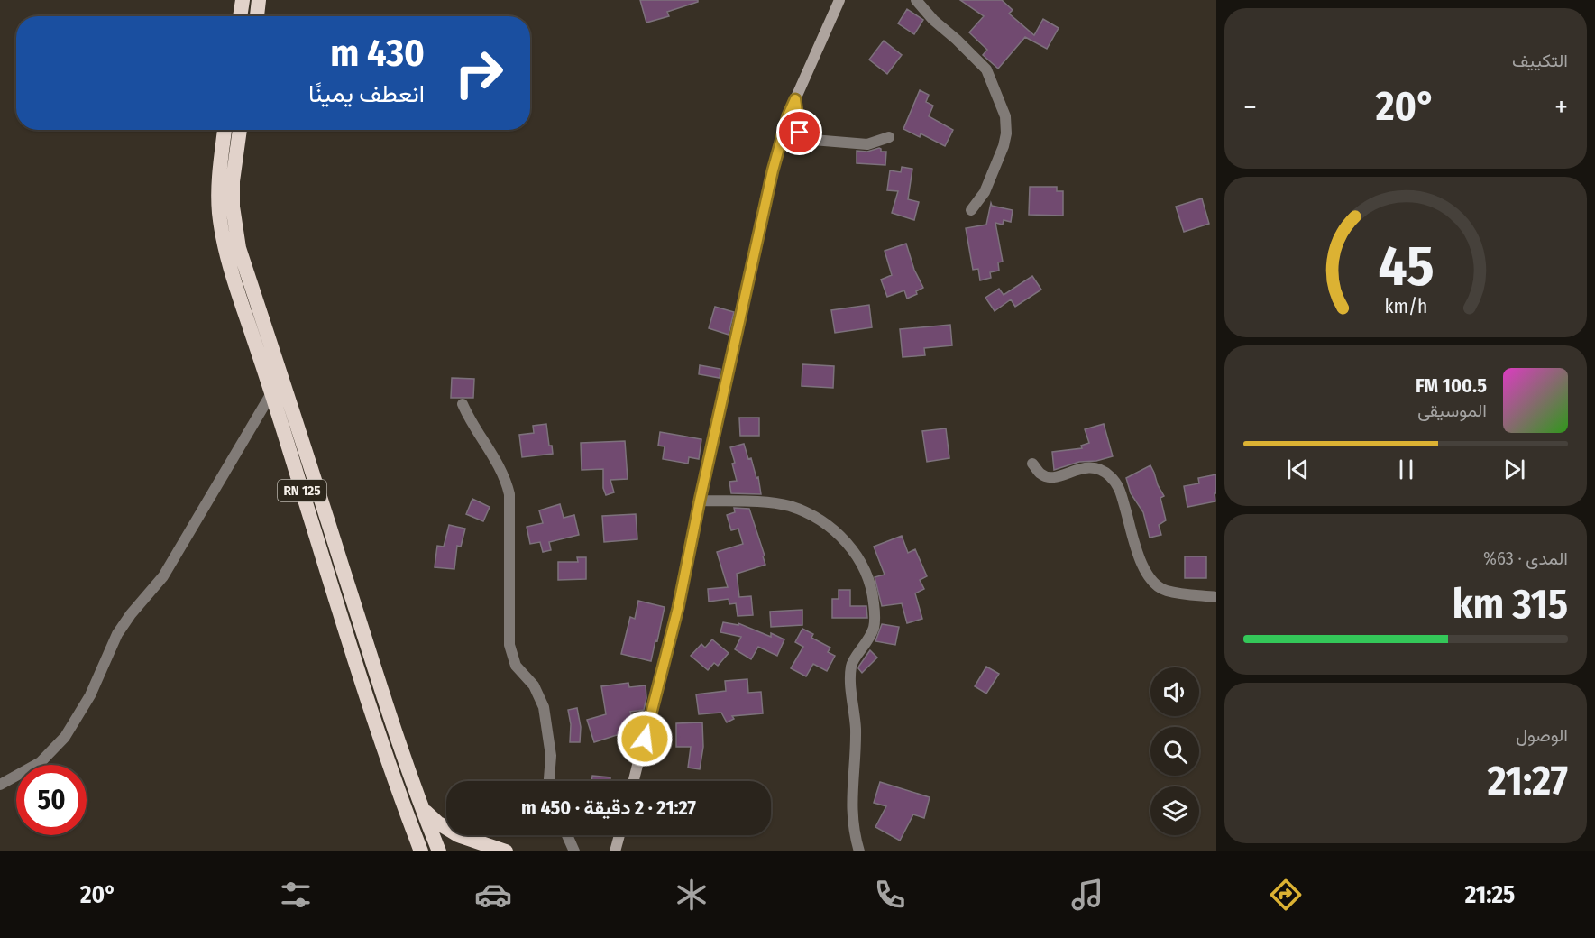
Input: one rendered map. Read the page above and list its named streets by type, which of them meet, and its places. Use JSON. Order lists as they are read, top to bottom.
{
  "streets": {
    "highway": ["RN 125"]
  },
  "page": {
    "tile": [
      "التكييف",
      ["المدى · 63%", "315 km"],
      ["الوصول", "21:27"]
    ],
    "turn": ["430 m", "انعطف يمينًا"],
    "heat": ["−", "20°", "+"],
    "song": ["100.5 FM", "الموسيقى"],
    "limit": "50",
    "trip": "21:27 · 2 دقيقة · 450 m",
    "tabs": ["21:25", "20°"],
    "gauge": ["45", "km/h"]
  }
}
